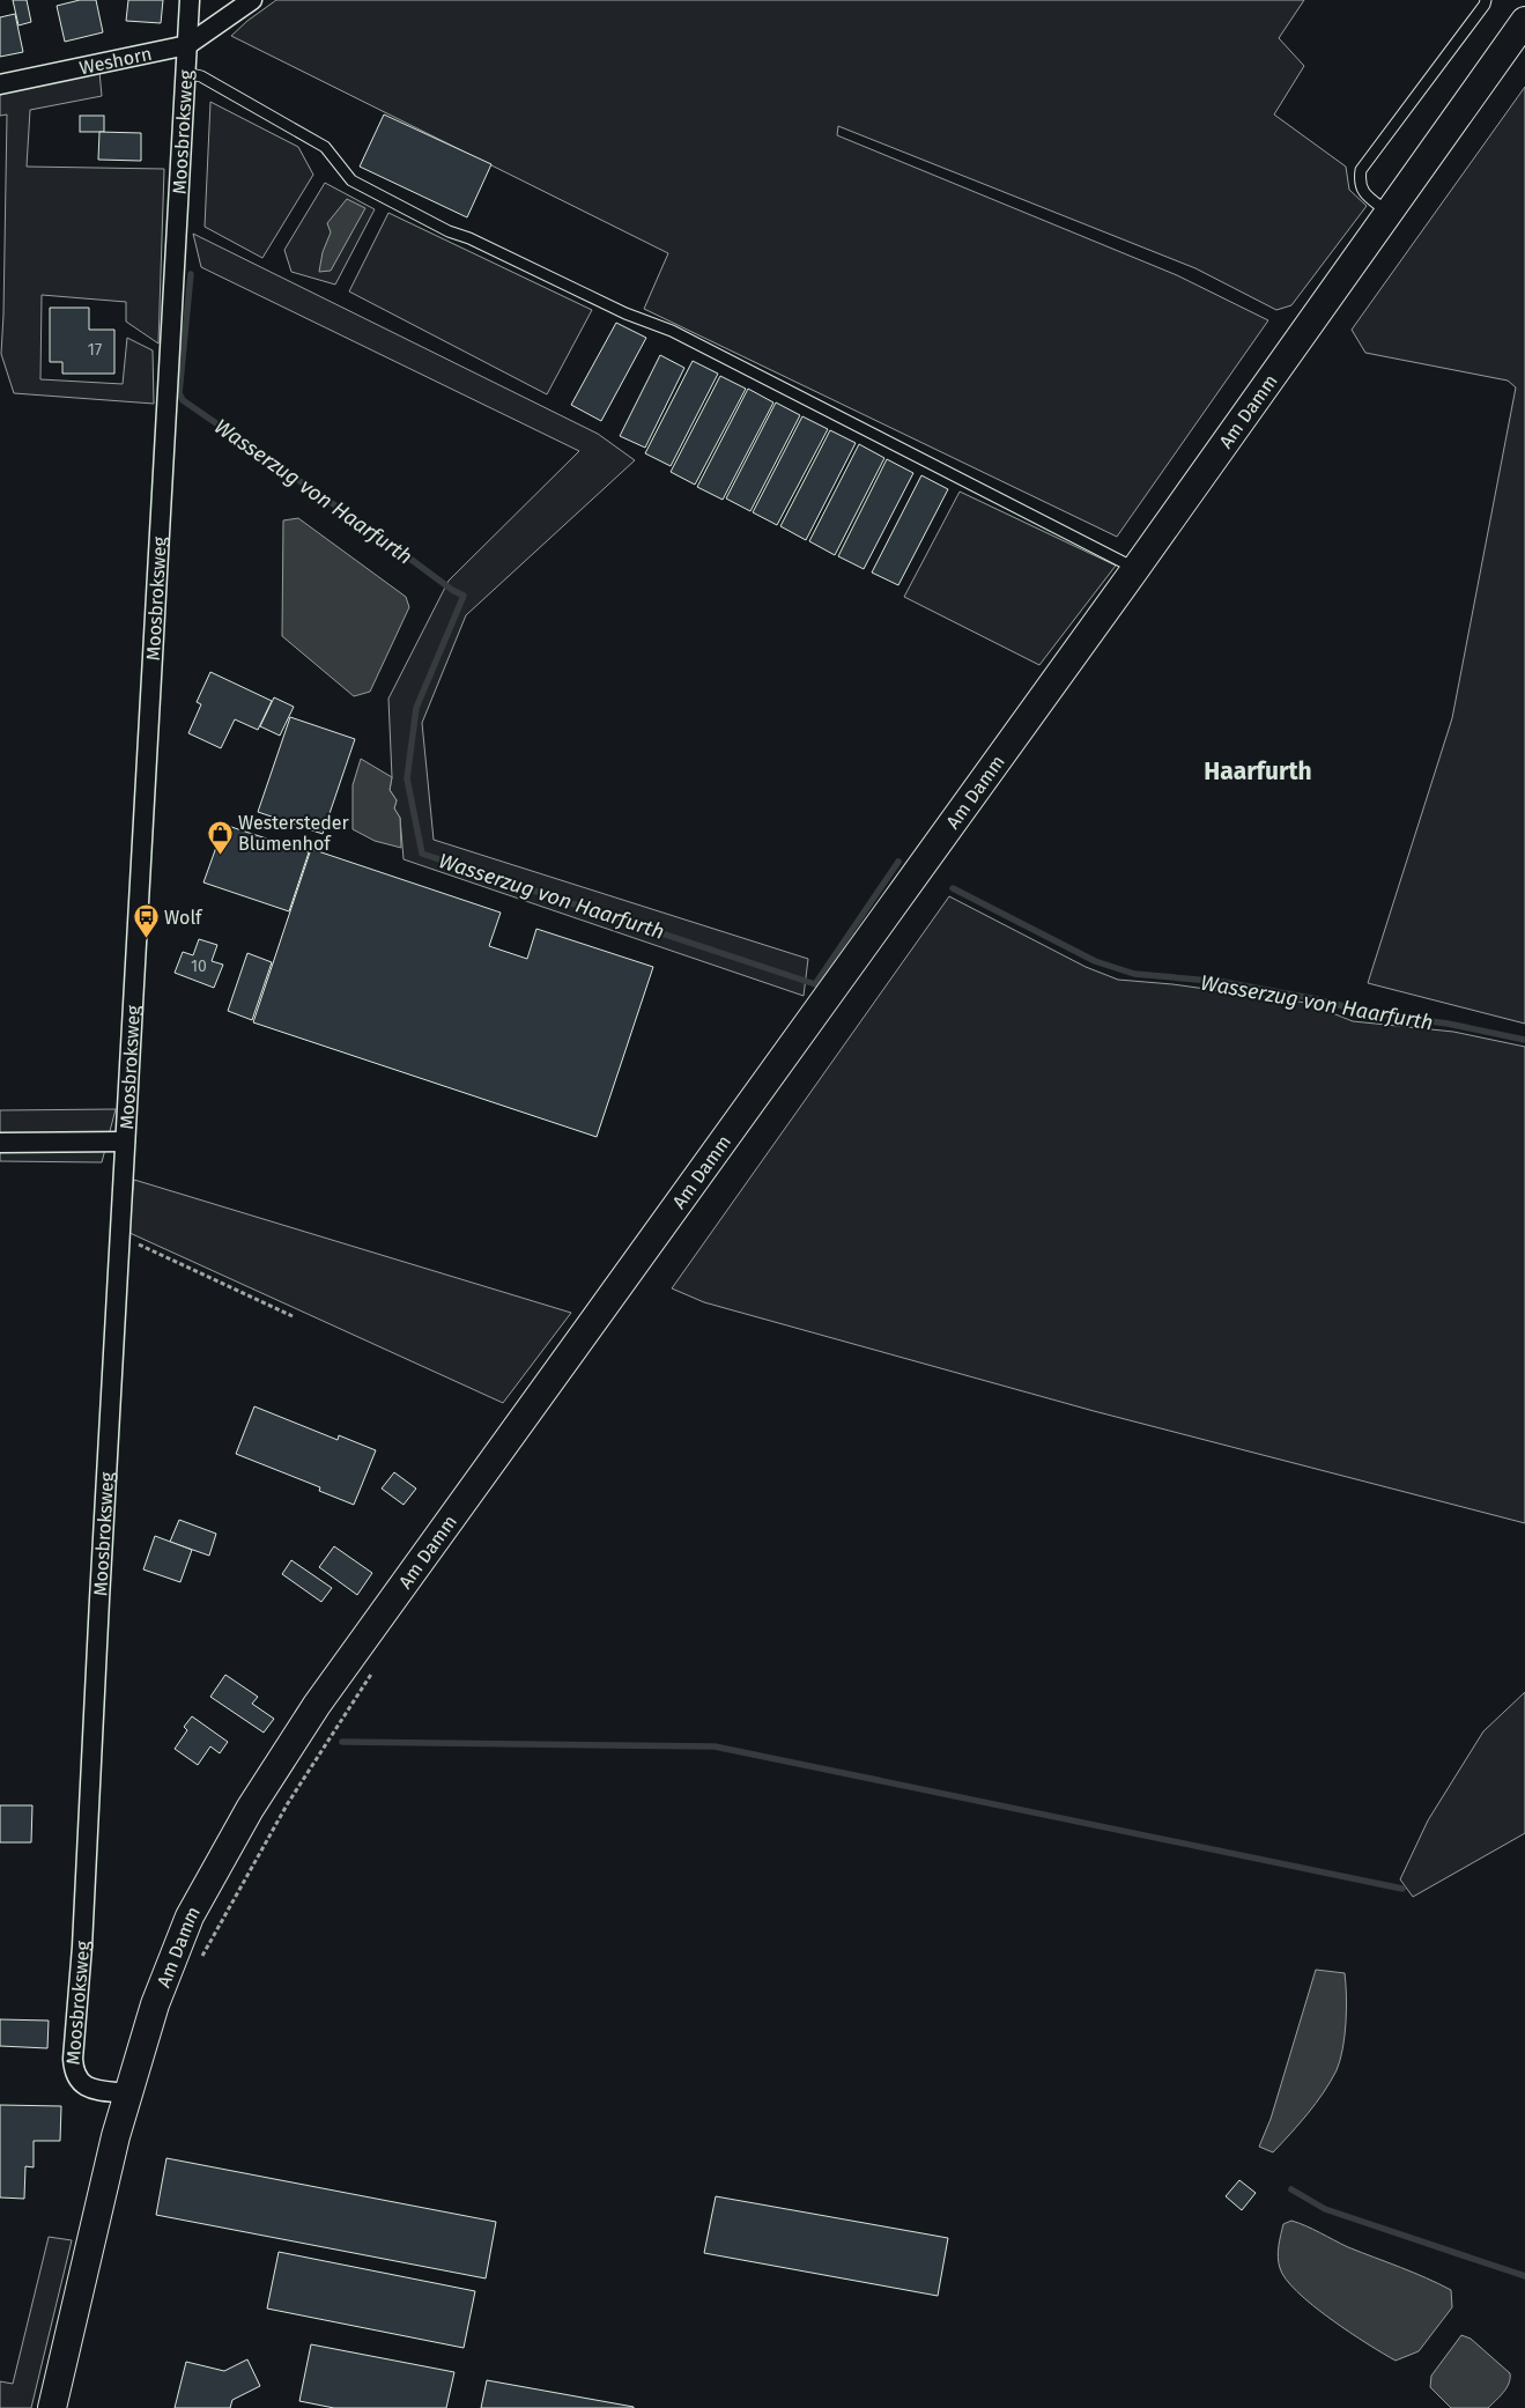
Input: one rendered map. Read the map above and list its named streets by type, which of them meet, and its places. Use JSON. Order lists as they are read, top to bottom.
{
  "streets": {
    "main road": ["Am Damm"],
    "street": ["Weshorn", "Moosbroksweg"]
  },
  "crossings": [
    ["Weshorn", "Moosbroksweg"],
    ["Moosbroksweg", "Am Damm"]
  ],
  "districts": ["Haarfurth"],
  "water": ["Wasserzug von Haarfurth"],
  "places": {
    "shop": ["Westersteder Blumenhof"],
    "bus stop": ["Wolf"]
  },
  "house_numbers": ["17", "10"]
}
